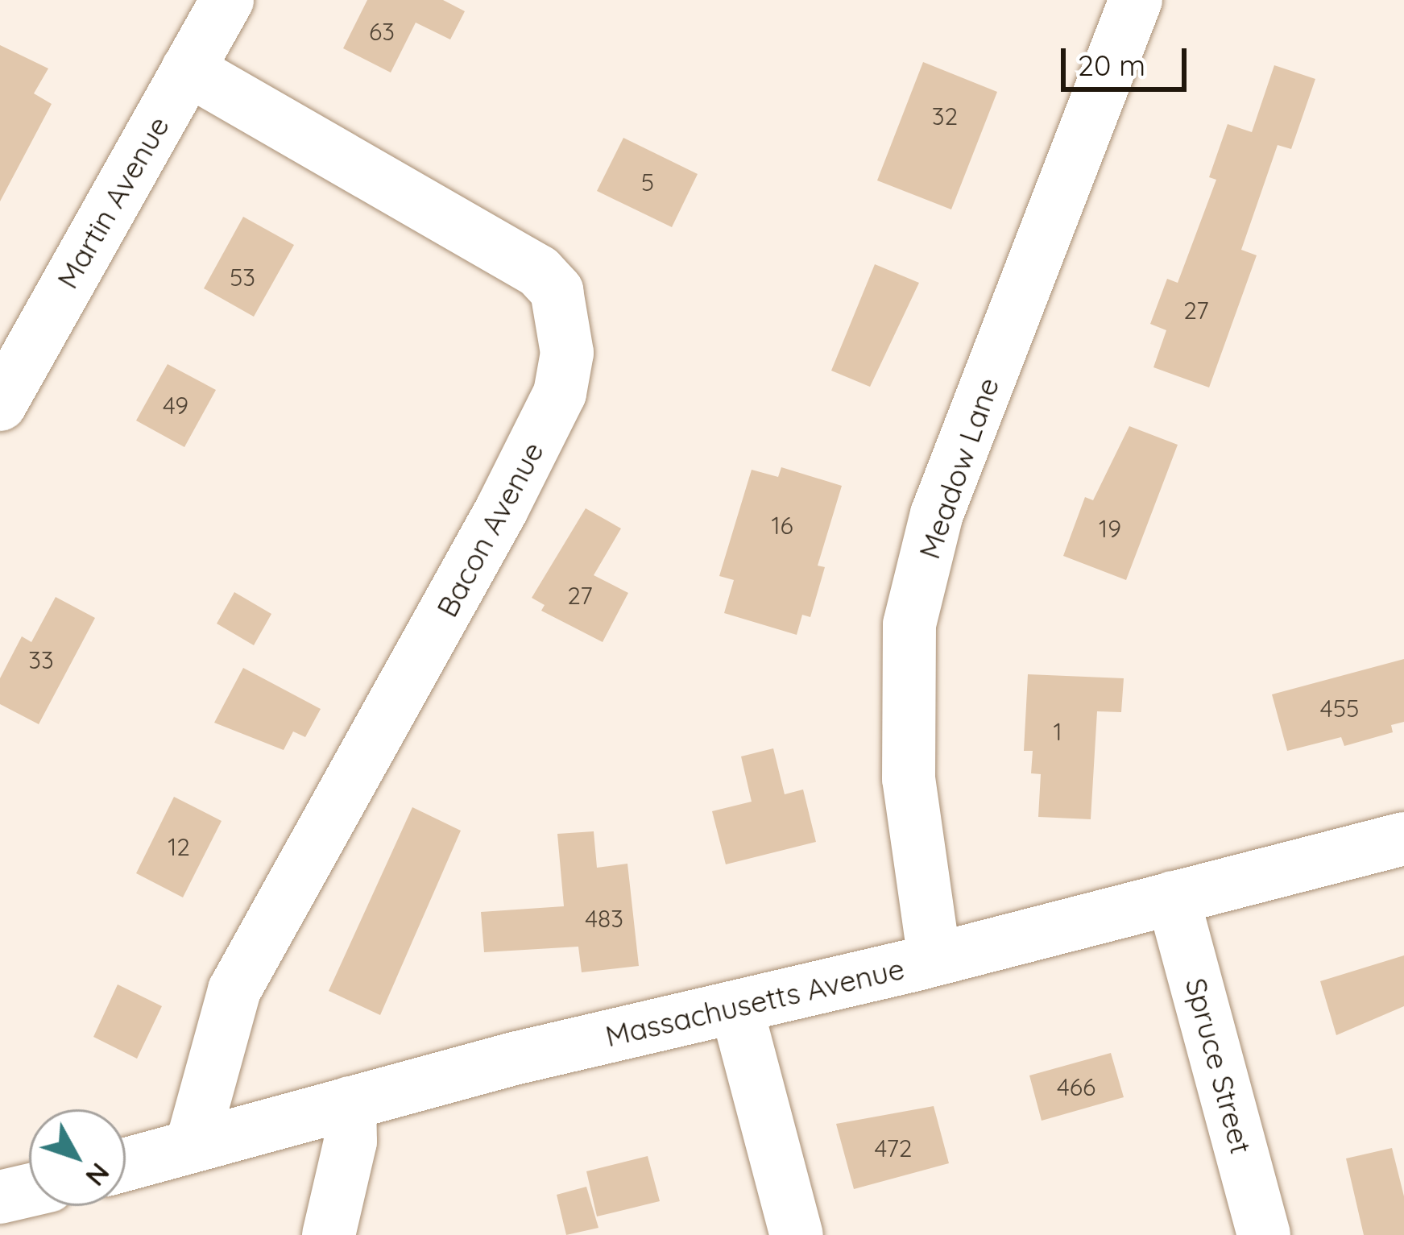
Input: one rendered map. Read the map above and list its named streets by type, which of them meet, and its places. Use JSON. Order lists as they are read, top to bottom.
{
  "streets": {
    "street": [
      "Martin Avenue",
      "Meadow Lane",
      "Bacon Avenue",
      "Massachusetts Avenue",
      "Spruce Street"
    ]
  },
  "crossings": [
    ["Martin Avenue", "Bacon Avenue"],
    ["Meadow Lane", "Massachusetts Avenue"],
    ["Bacon Avenue", "Massachusetts Avenue"],
    ["Massachusetts Avenue", "Spruce Street"]
  ],
  "house_numbers": [
    "63",
    "32",
    "5",
    "53",
    "27",
    "49",
    "16",
    "19",
    "27",
    "33",
    "455",
    "1",
    "12",
    "483",
    "466",
    "472"
  ],
  "scale_bar": "20 m",
  "north": "bottom right"
}
